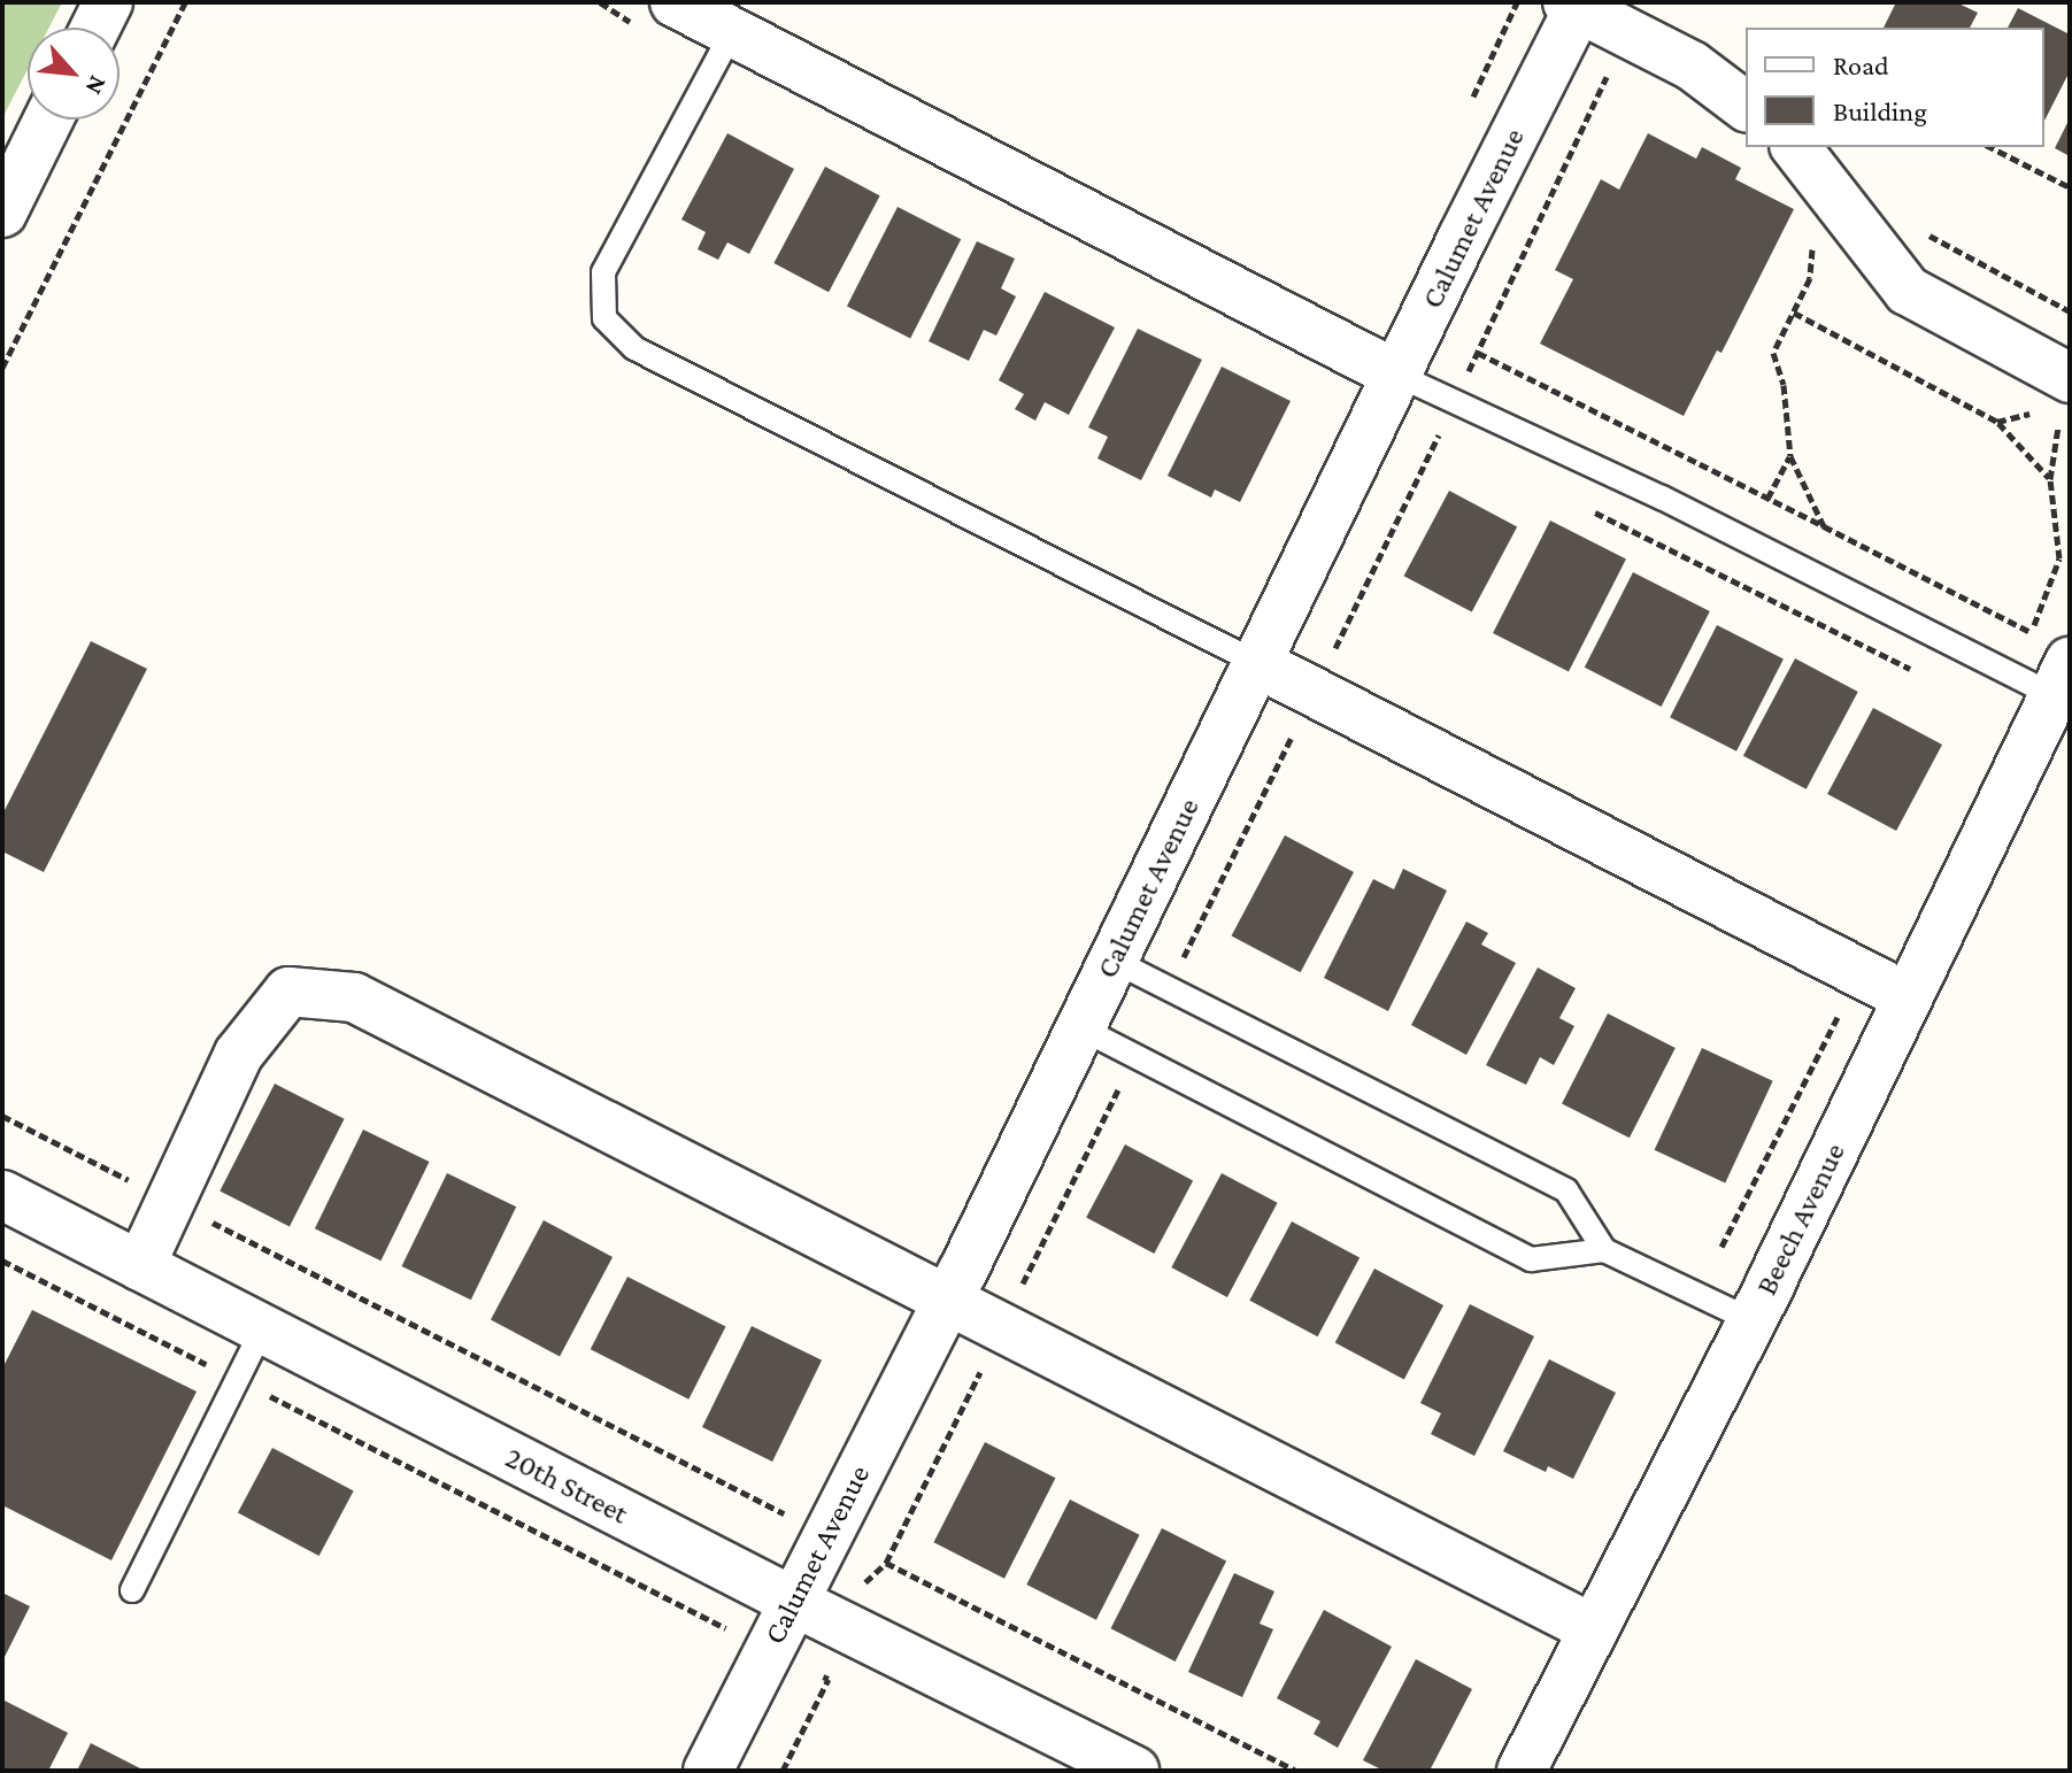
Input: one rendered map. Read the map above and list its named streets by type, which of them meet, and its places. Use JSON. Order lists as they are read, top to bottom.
{
  "streets": {
    "street": ["Calumet Avenue", "Beech Avenue", "20th Street"]
  },
  "crossings": [
    ["Calumet Avenue", "20th Street"]
  ],
  "legend": ["Road", "Building"],
  "north": "bottom right"
}
